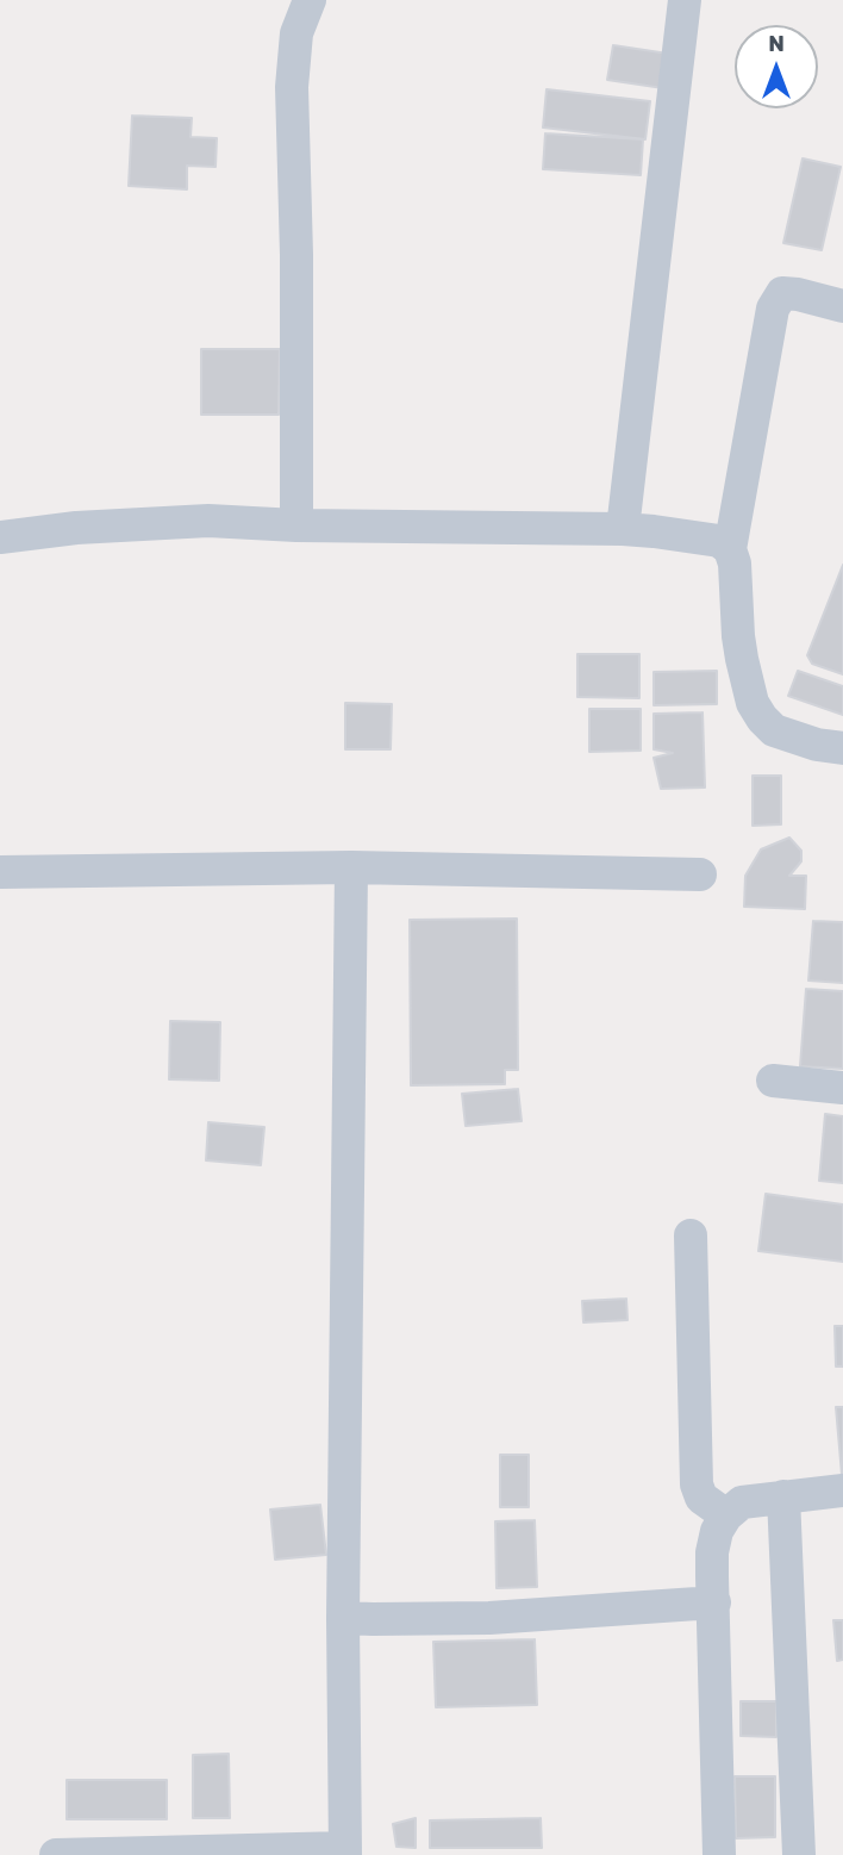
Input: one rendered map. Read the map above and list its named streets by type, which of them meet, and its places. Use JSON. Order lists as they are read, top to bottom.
{
  "north": "top"
}
